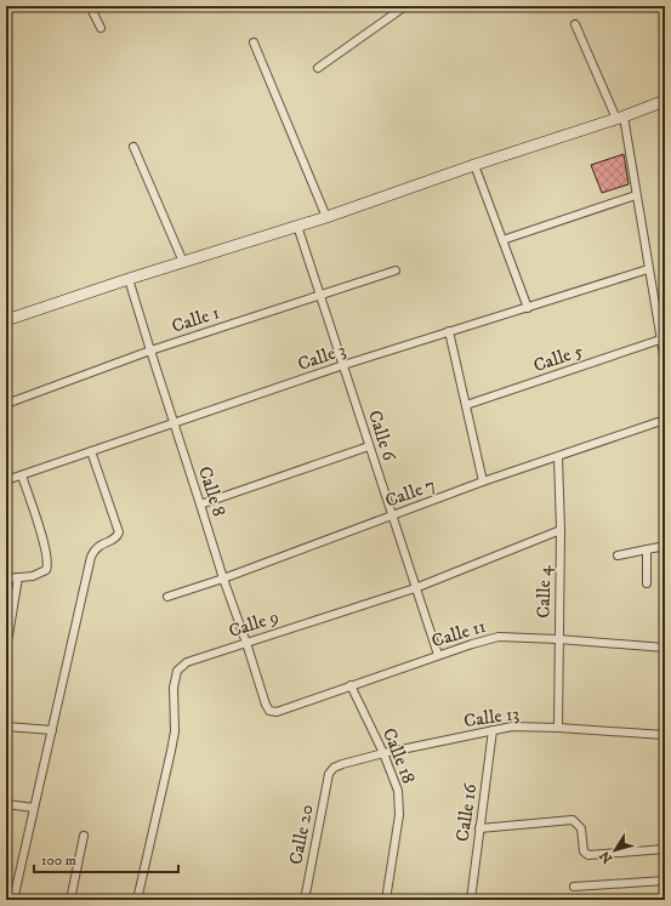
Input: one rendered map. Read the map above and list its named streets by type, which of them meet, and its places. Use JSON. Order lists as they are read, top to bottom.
{
  "streets": {
    "street": [
      "Calle 1",
      "Calle 3",
      "Calle 5",
      "Calle 6",
      "Calle 8",
      "Calle 7",
      "Calle 4",
      "Calle 9",
      "Calle 11",
      "Calle 13",
      "Calle 18",
      "Calle 16",
      "Calle 20"
    ]
  },
  "crossings": [
    ["Calle 1", "Calle 6"],
    ["Calle 1", "Calle 8"],
    ["Calle 3", "Calle 6"],
    ["Calle 3", "Calle 8"],
    ["Calle 6", "Calle 7"],
    ["Calle 6", "Calle 9"],
    ["Calle 6", "Calle 11"],
    ["Calle 8", "Calle 7"],
    ["Calle 8", "Calle 9"],
    ["Calle 8", "Calle 11"],
    ["Calle 7", "Calle 4"],
    ["Calle 4", "Calle 9"],
    ["Calle 4", "Calle 11"],
    ["Calle 4", "Calle 13"],
    ["Calle 11", "Calle 18"],
    ["Calle 13", "Calle 18"],
    ["Calle 13", "Calle 16"],
    ["Calle 13", "Calle 20"]
  ],
  "scale_bar": "100 m",
  "north": "bottom left"
}
